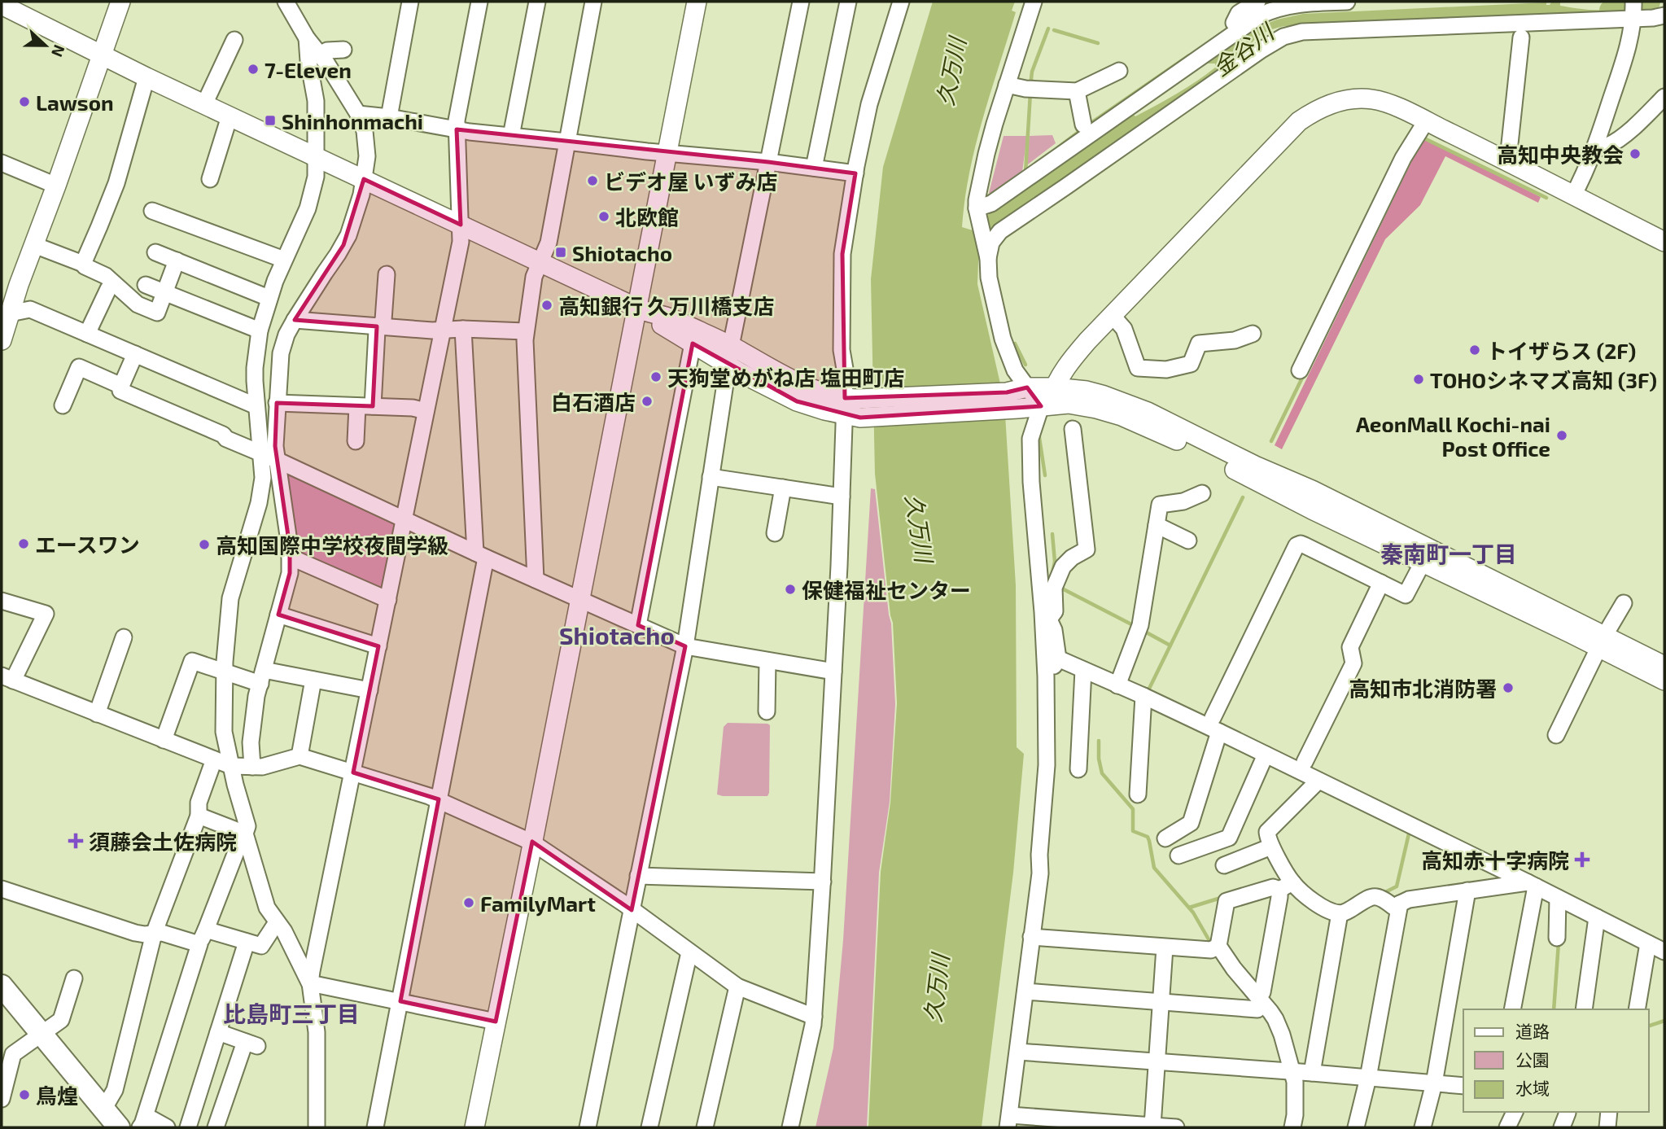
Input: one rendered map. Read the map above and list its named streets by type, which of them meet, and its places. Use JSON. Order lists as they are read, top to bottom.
{
  "districts": ["秦南町一丁目", "Shiotacho", "比島町三丁目"],
  "water": ["金谷川", "久万川"],
  "places": {
    "other": [
      "7-Eleven",
      "Lawson",
      "高知中央教会",
      "ビデオ屋 いずみ店",
      "北欧館",
      "高知銀行 久万川橋支店",
      "トイザらス (2F)",
      "天狗堂めがね店 塩田町店",
      "TOHOシネマズ高知 (3F)",
      "白石酒店",
      "AeonMall Kochi-nai Post Office",
      "エースワン",
      "高知国際中学校夜間学級",
      "保健福祉センター",
      "高知市北消防署",
      "FamilyMart",
      "鳥煌"
    ],
    "transit": ["Shinhonmachi", "Shiotacho"],
    "health": ["須藤会土佐病院", "高知赤十字病院"]
  },
  "legend": ["道路", "公園", "水域"],
  "north": "right"
}
